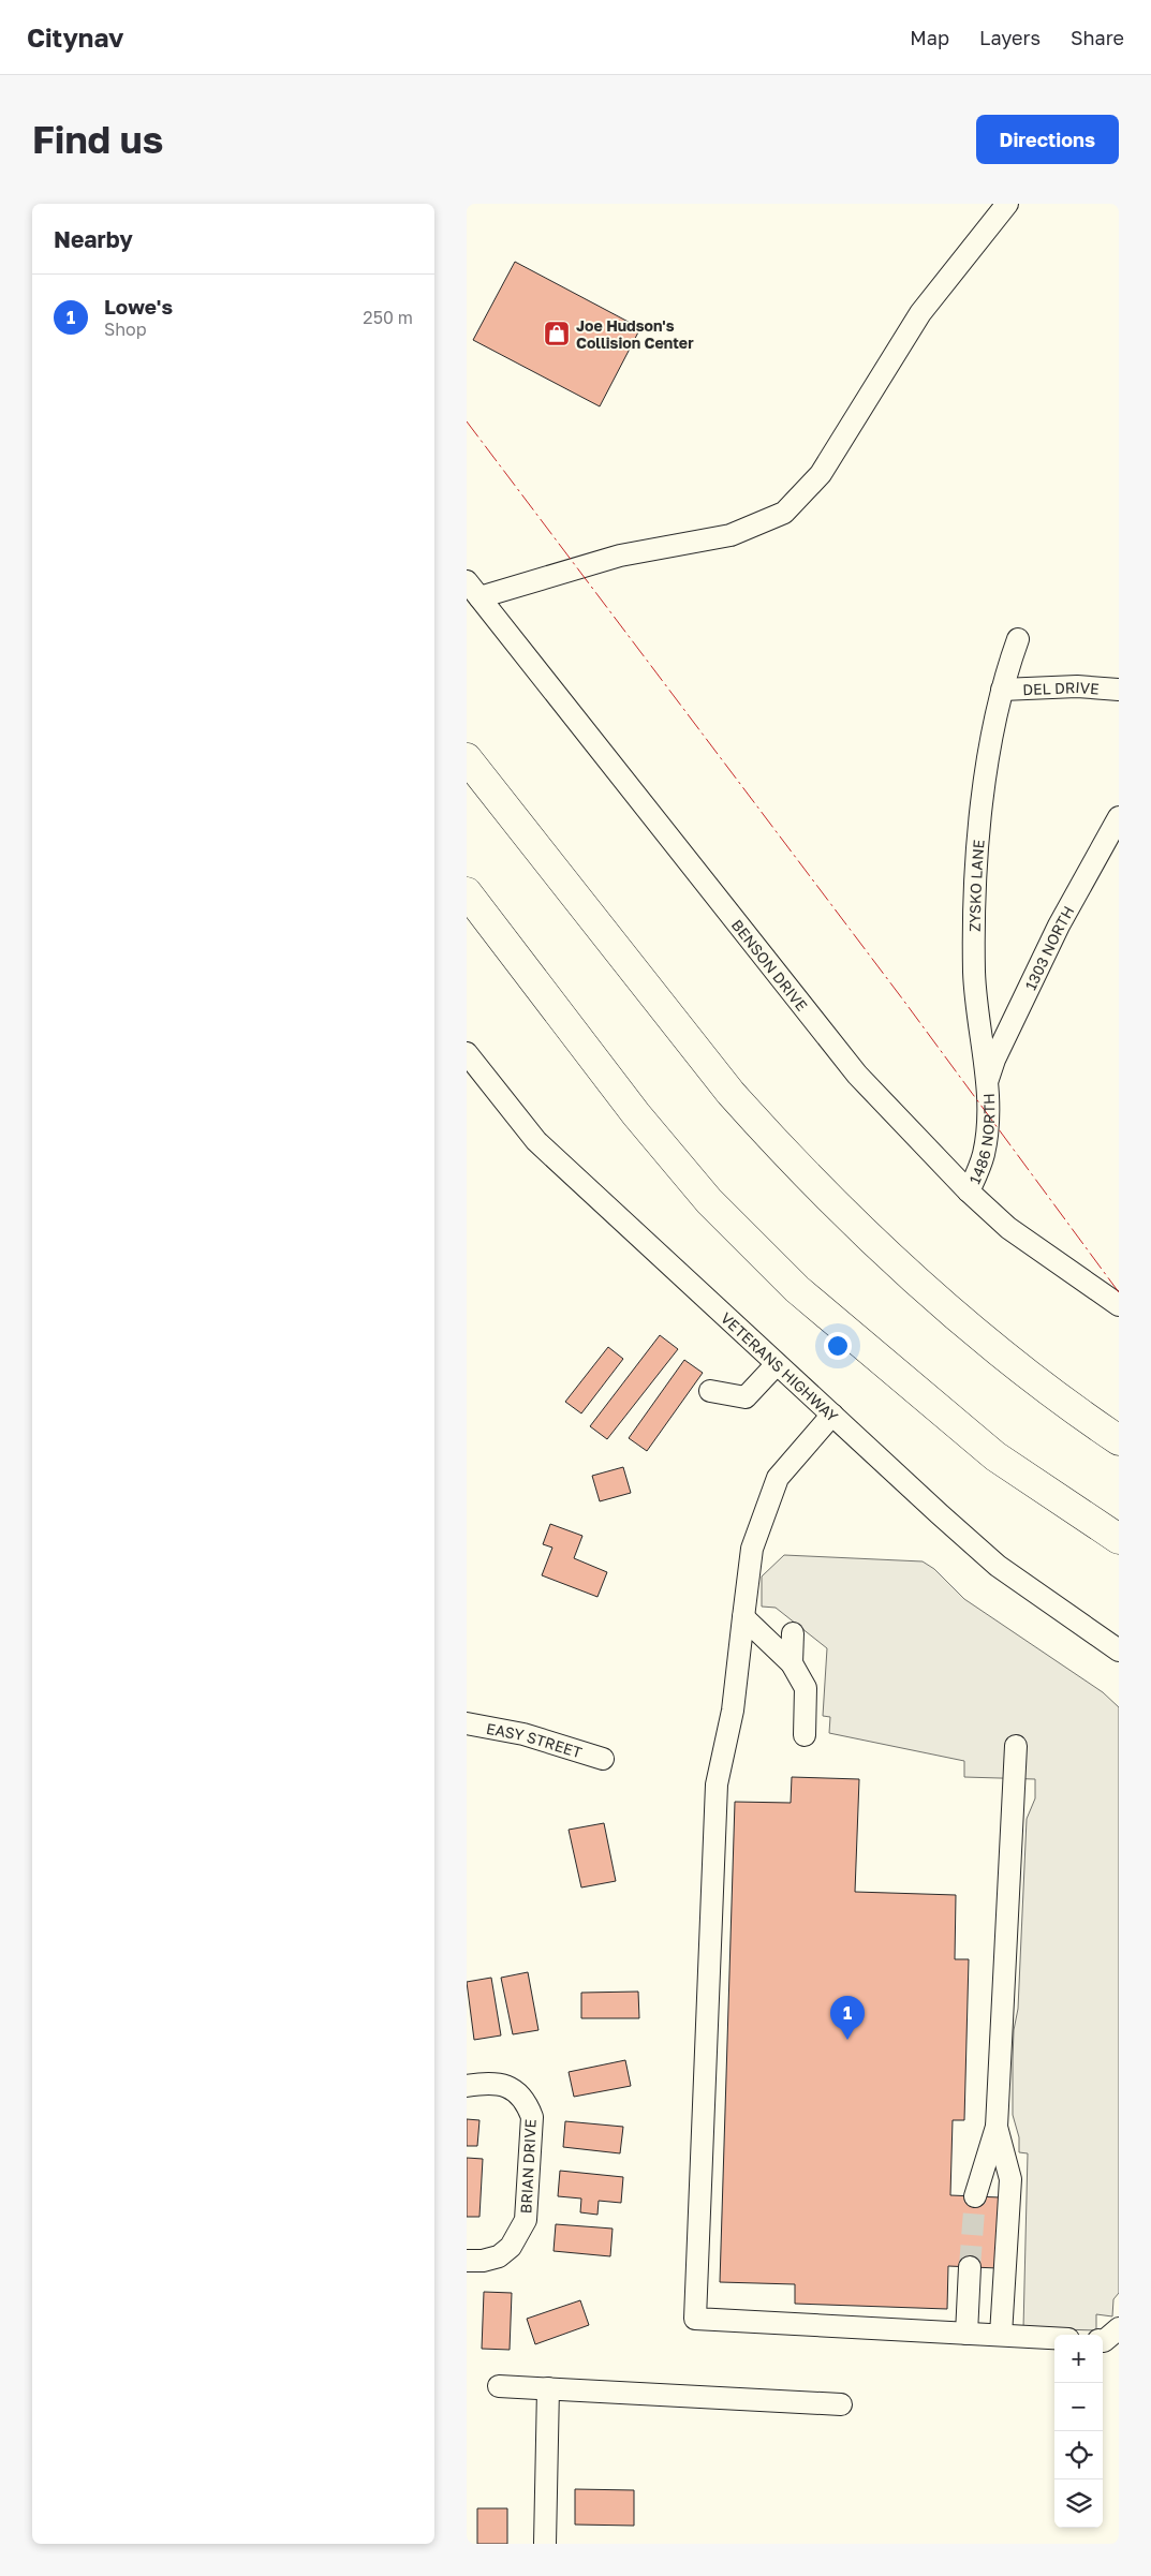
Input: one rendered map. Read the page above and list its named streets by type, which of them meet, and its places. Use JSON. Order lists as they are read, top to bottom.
{
  "streets": {
    "street": [
      "DEL DRIVE",
      "ZYSKO LANE",
      "1303 NORTH",
      "BENSON DRIVE",
      "1486 NORTH",
      "VETERANS HIGHWAY",
      "EASY STREET",
      "BRIAN DRIVE"
    ]
  },
  "crossings": [
    ["DEL DRIVE", "ZYSKO LANE"],
    ["ZYSKO LANE", "1303 NORTH"],
    ["ZYSKO LANE", "1486 NORTH"],
    ["1303 NORTH", "1486 NORTH"],
    ["BENSON DRIVE", "1486 NORTH"]
  ],
  "places": {
    "shop": ["Joe Hudson's Collision Center"]
  },
  "page": {
    "header": "Citynav",
    "nav": ["Map", "Layers", "Share"],
    "buttons": "Directions",
    "title": "Find us",
    "heading": "Nearby",
    "list": [
      {
        "mark": "1",
        "name": "Lowe's",
        "note": "Shop",
        "value": "250 m"
      }
    ],
    "pins": "1",
    "map_buttons": ["+", "−"]
  }
}
